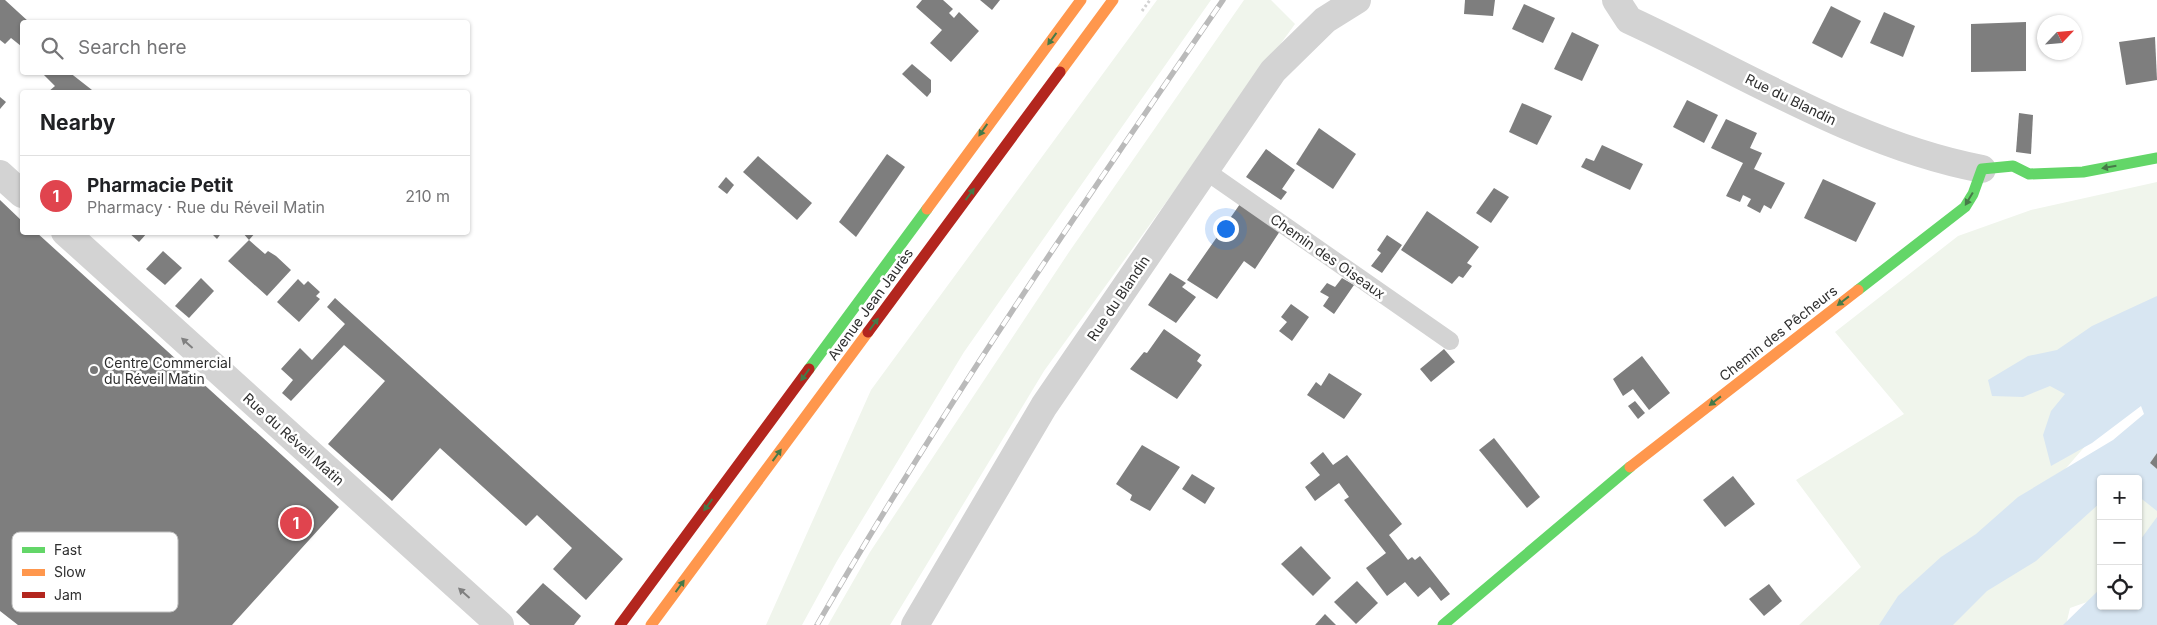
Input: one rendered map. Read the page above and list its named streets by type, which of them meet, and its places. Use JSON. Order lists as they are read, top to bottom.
{
  "streets": {
    "main road": ["Avenue Jean Jaurès", "Chemin des Pêcheurs"],
    "street": ["Rue du Blandin", "Rue du Réveil Matin"],
    "lane": ["Chemin des Oiseaux"]
  },
  "crossings": [
    ["Rue du Blandin", "Chemin des Oiseaux"],
    ["Rue du Blandin", "Chemin des Pêcheurs"]
  ],
  "one_way": ["Chemin des Pêcheurs", "Rue du Réveil Matin"],
  "places": ["Centre Commercial du Réveil Matin"],
  "legend": ["Fast", "Slow", "Jam"],
  "north": "top right",
  "page": {
    "search": "Search here",
    "heading": "Nearby",
    "list": [
      {
        "mark": "1",
        "name": "Pharmacie Petit",
        "note": "Pharmacy · Rue du Réveil Matin",
        "value": "210 m"
      }
    ],
    "map_buttons": ["+", "−"],
    "pins": "1"
  }
}
